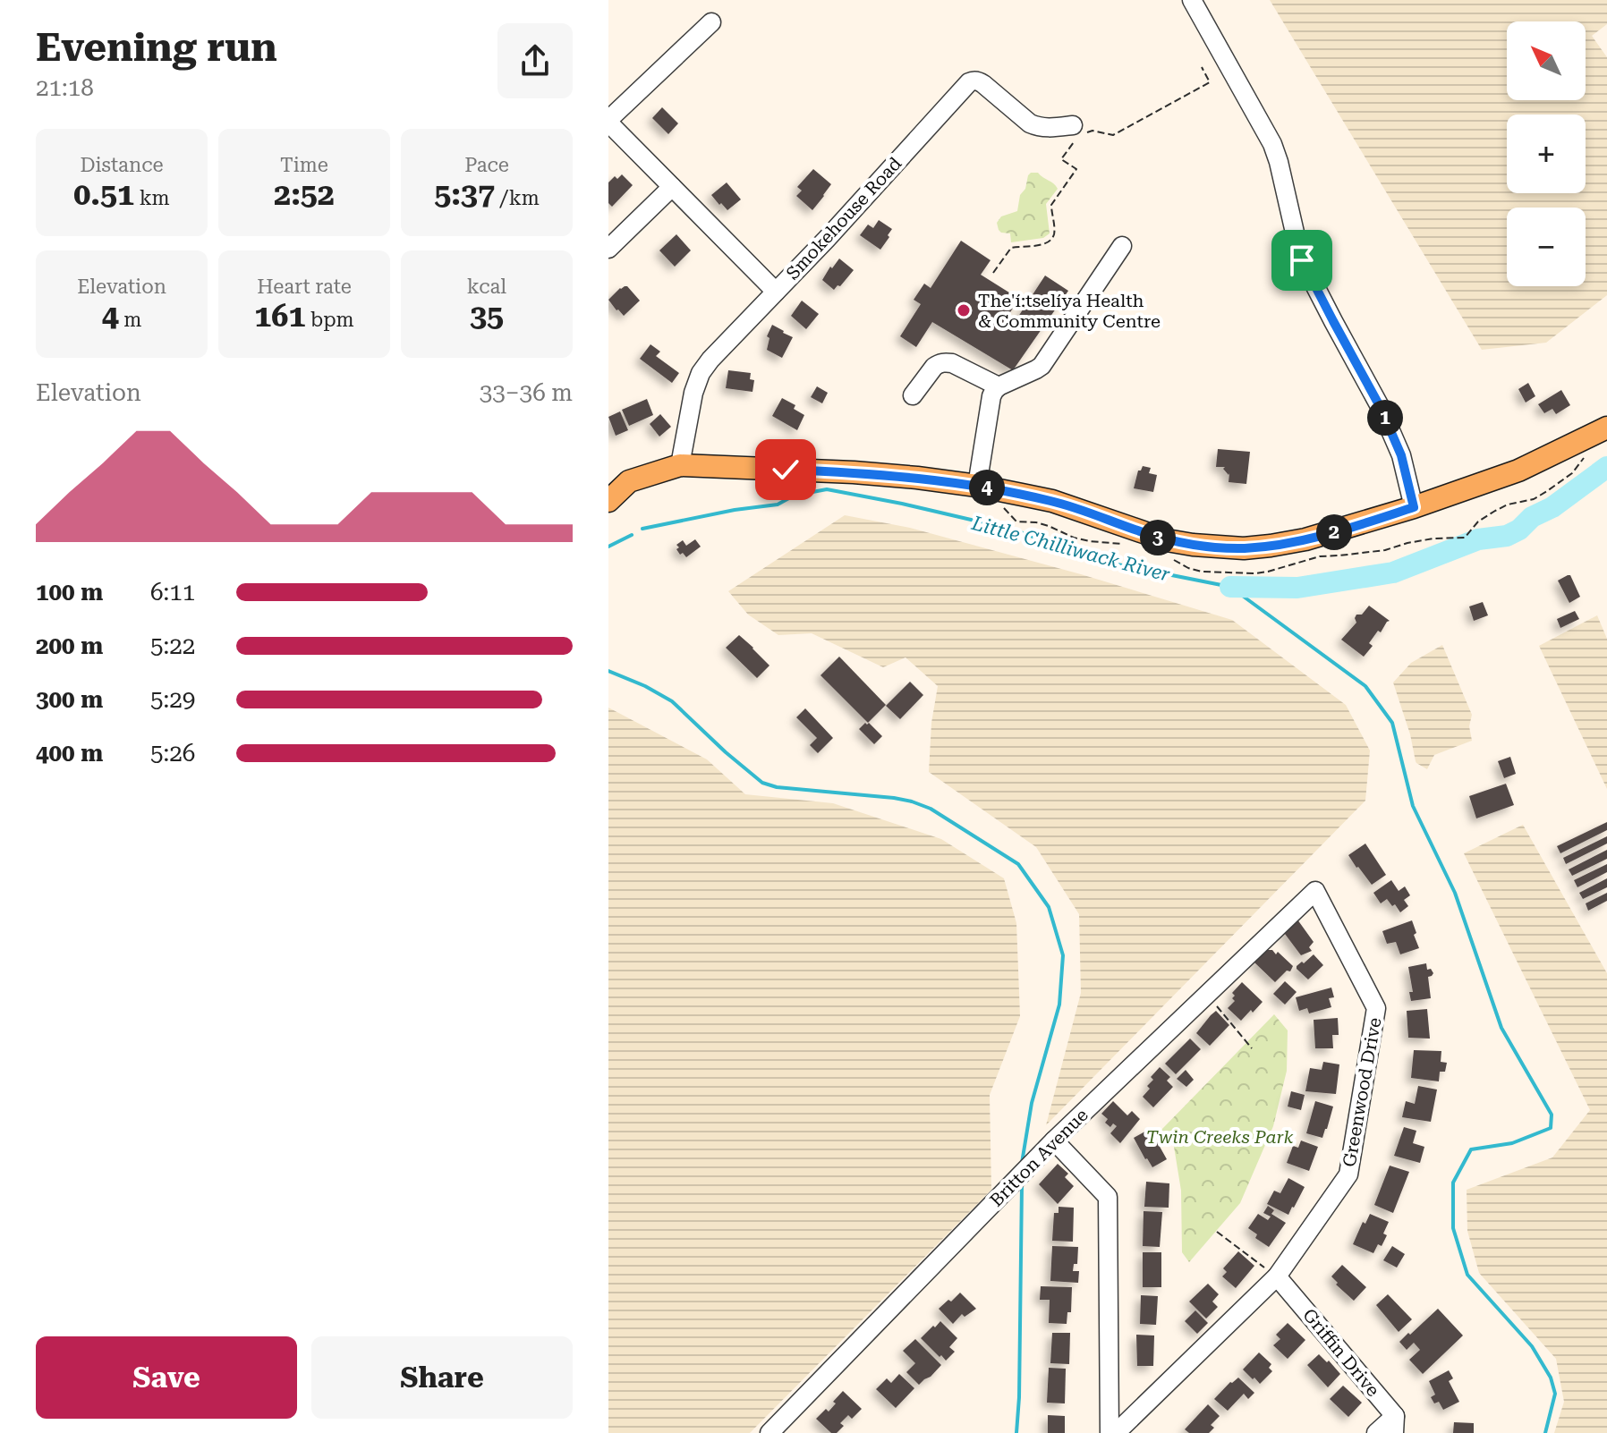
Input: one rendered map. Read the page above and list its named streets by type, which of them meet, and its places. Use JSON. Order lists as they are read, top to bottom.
{
  "streets": {
    "street": [
      "Smokehouse Road",
      "Greenwood Drive",
      "Britton Avenue",
      "Griffin Drive"
    ]
  },
  "crossings": [
    ["Greenwood Drive", "Britton Avenue"],
    ["Greenwood Drive", "Griffin Drive"]
  ],
  "water": ["Little Chilliwack River"],
  "parks": ["Twin Creeks Park"],
  "places": ["The'í:tselíya Health & Community Centre"],
  "north": "top left",
  "page": {
    "heading": ["Evening run", "21:18"],
    "map_buttons": ["+", "−"],
    "stats": [
      ["Distance", "0.51 km"],
      ["Time", "2:52"],
      ["Pace", "5:37 /km"],
      ["Elevation", "4 m"],
      ["Heart rate", "161 bpm"],
      ["kcal", "35"]
    ],
    "chart": ["Elevation", "33–36 m"],
    "pins": [
      "1",
      "4",
      "2",
      "3"
    ],
    "list": [
      {
        "name": "100 m",
        "note": "6:11"
      },
      {
        "name": "200 m",
        "note": "5:22"
      },
      {
        "name": "300 m",
        "note": "5:29"
      },
      {
        "name": "400 m",
        "note": "5:26"
      }
    ],
    "buttons": ["Save", "Share"]
  }
}
